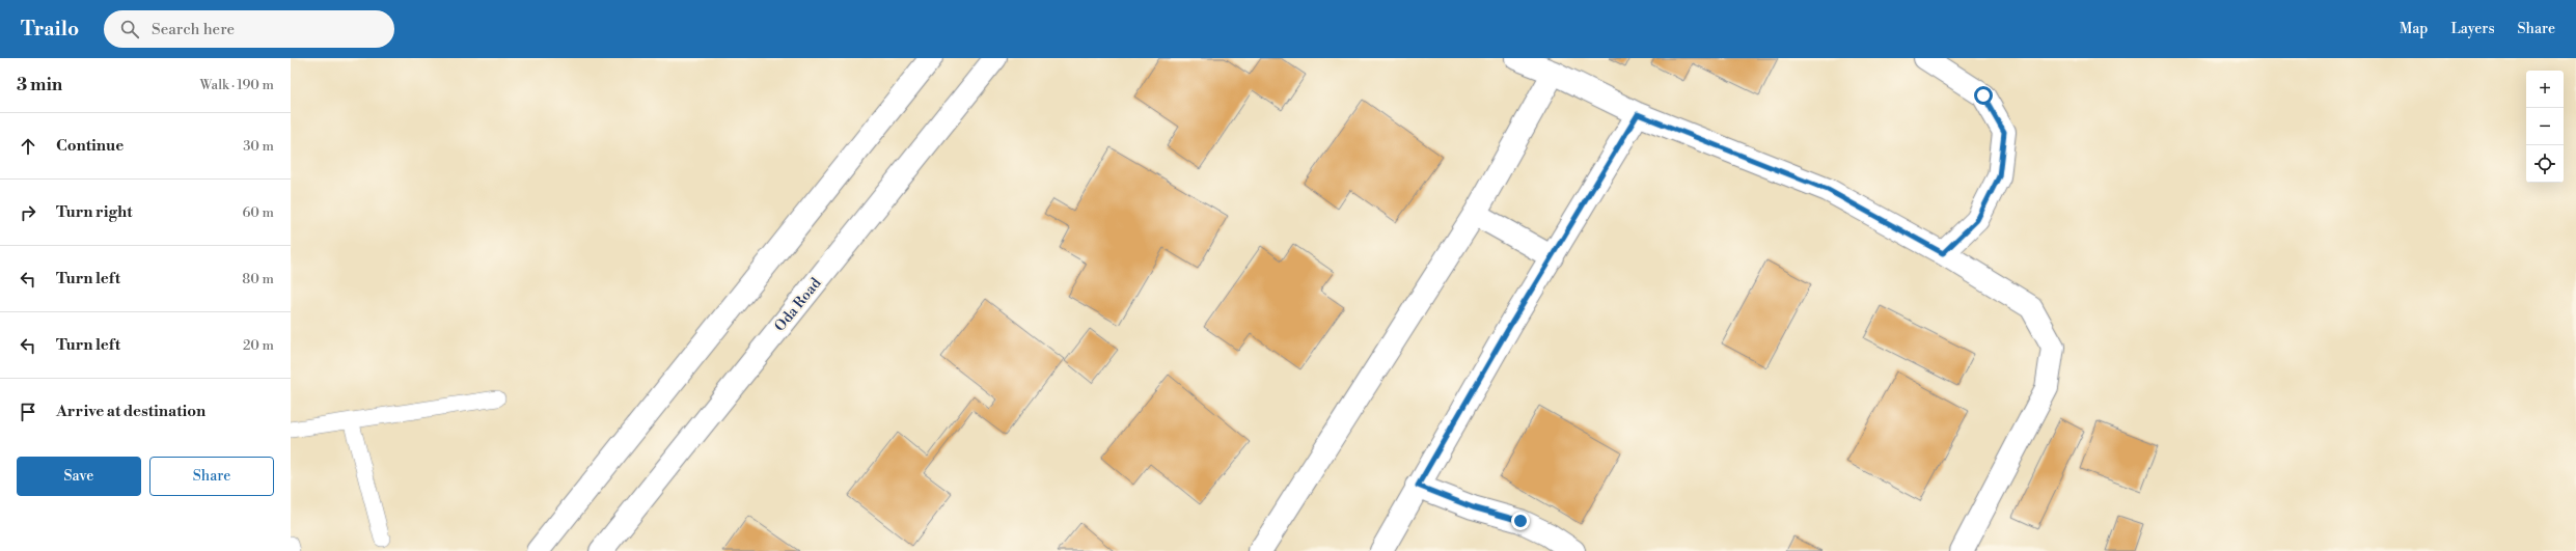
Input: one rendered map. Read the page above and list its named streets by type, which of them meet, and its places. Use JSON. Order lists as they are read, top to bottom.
{
  "streets": {
    "street": ["Oda Road"]
  },
  "page": {
    "header": "Trailo",
    "search": "Search here",
    "nav": ["Map", "Layers", "Share"],
    "heading": ["3 min", "Walk · 190 m"],
    "map_buttons": ["+", "−"],
    "list": [
      ["Continue", "30 m"],
      ["Turn right", "60 m"],
      ["Turn left", "80 m"],
      ["Turn left", "20 m"],
      "Arrive at destination"
    ],
    "buttons": ["Save", "Share"]
  }
}
